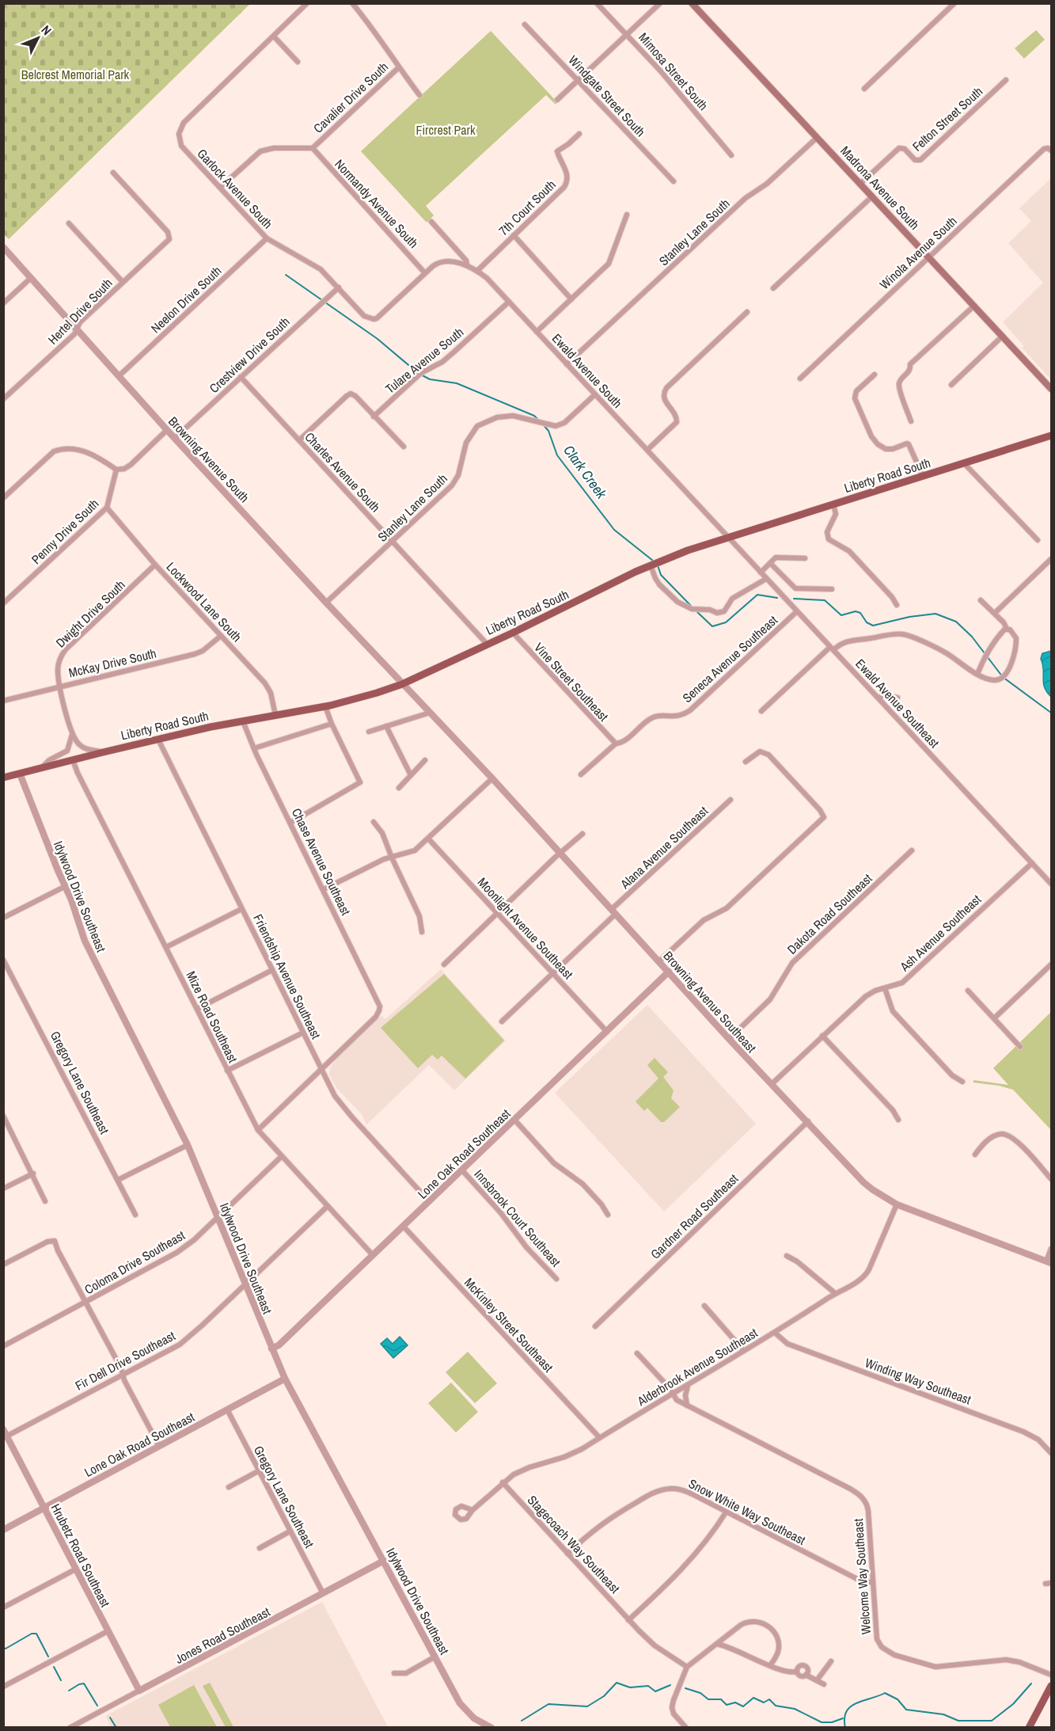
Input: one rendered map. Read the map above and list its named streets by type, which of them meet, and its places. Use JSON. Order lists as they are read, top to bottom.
{
  "streets": {
    "main road": ["Madrona Avenue South", "Liberty Road South"],
    "street": [
      "Mimosa Street South",
      "Windgate Street South",
      "Cavalier Drive South",
      "Felton Street South",
      "Garlock Avenue South",
      "Normandy Avenue South",
      "7th Court South",
      "Stanley Lane South",
      "Winola Avenue South",
      "Neelon Drive South",
      "Hertel Drive South",
      "Crestview Drive South",
      "Tulare Avenue South",
      "Ewald Avenue South",
      "Browning Avenue South",
      "Charles Avenue South",
      "Penny Drive South",
      "Lockwood Lane South",
      "Dwight Drive South",
      "Seneca Avenue Southeast",
      "McKay Drive South",
      "Vine Street Southeast",
      "Ewald Avenue Southeast",
      "Alana Avenue Southeast",
      "Chase Avenue Southeast",
      "Idylwood Drive Southeast",
      "Dakota Road Southeast",
      "Moonlight Avenue Southeast",
      "Ash Avenue Southeast",
      "Friendship Avenue Southeast",
      "Browning Avenue Southeast",
      "Mize Road Southeast",
      "Gregory Lane Southeast",
      "Lone Oak Road Southeast",
      "Gardner Road Southeast",
      "Innsbrook Court Southeast",
      "Coloma Drive Southeast",
      "McKinley Street Southeast",
      "Fir Dell Drive Southeast",
      "Alderbrook Avenue Southeast",
      "Winding Way Southeast",
      "Snow White Way Southeast",
      "Stagecoach Way Southeast",
      "Hrubetz Road Southeast",
      "Welcome Way Southeast",
      "Jones Road Southeast"
    ]
  },
  "crossings": [
    ["Cavalier Drive South", "Garlock Avenue South"],
    ["Cavalier Drive South", "Normandy Avenue South"],
    ["Felton Street South", "Madrona Avenue South"],
    ["Madrona Avenue South", "Stanley Lane South"],
    ["Madrona Avenue South", "Winola Avenue South"],
    ["Garlock Avenue South", "Normandy Avenue South"],
    ["Garlock Avenue South", "Neelon Drive South"],
    ["Garlock Avenue South", "Crestview Drive South"],
    ["7th Court South", "Ewald Avenue South"],
    ["Stanley Lane South", "Ewald Avenue South"],
    ["Stanley Lane South", "Browning Avenue South"],
    ["Stanley Lane South", "Charles Avenue South"],
    ["Neelon Drive South", "Browning Avenue South"],
    ["Hertel Drive South", "Browning Avenue South"],
    ["Crestview Drive South", "Browning Avenue South"],
    ["Crestview Drive South", "Charles Avenue South"],
    ["Tulare Avenue South", "Ewald Avenue South"],
    ["Ewald Avenue South", "Liberty Road South"],
    ["Ewald Avenue South", "Ewald Avenue Southeast"],
    ["Browning Avenue South", "Liberty Road South"],
    ["Browning Avenue South", "Browning Avenue Southeast"],
    ["Charles Avenue South", "Liberty Road South"],
    ["Liberty Road South", "Lockwood Lane South"],
    ["Liberty Road South", "Vine Street Southeast"],
    ["Liberty Road South", "Ewald Avenue Southeast"],
    ["Liberty Road South", "Chase Avenue Southeast"],
    ["Liberty Road South", "Idylwood Drive Southeast"],
    ["Liberty Road South", "Friendship Avenue Southeast"],
    ["Liberty Road South", "Browning Avenue Southeast"],
    ["Liberty Road South", "Mize Road Southeast"],
    ["Penny Drive South", "Lockwood Lane South"],
    ["Lockwood Lane South", "Dwight Drive South"],
    ["Lockwood Lane South", "McKay Drive South"],
    ["Dwight Drive South", "McKay Drive South"],
    ["Seneca Avenue Southeast", "Vine Street Southeast"],
    ["Seneca Avenue Southeast", "Ewald Avenue Southeast"],
    ["Ewald Avenue Southeast", "Ash Avenue Southeast"],
    ["Alana Avenue Southeast", "Moonlight Avenue Southeast"],
    ["Alana Avenue Southeast", "Browning Avenue Southeast"],
    ["Chase Avenue Southeast", "Friendship Avenue Southeast"],
    ["Idylwood Drive Southeast", "Lone Oak Road Southeast"],
    ["Idylwood Drive Southeast", "Coloma Drive Southeast"],
    ["Idylwood Drive Southeast", "Fir Dell Drive Southeast"],
    ["Idylwood Drive Southeast", "Jones Road Southeast"],
    ["Dakota Road Southeast", "Browning Avenue Southeast"],
    ["Moonlight Avenue Southeast", "Lone Oak Road Southeast"],
    ["Ash Avenue Southeast", "Browning Avenue Southeast"],
    ["Friendship Avenue Southeast", "Lone Oak Road Southeast"],
    ["Browning Avenue Southeast", "Lone Oak Road Southeast"],
    ["Browning Avenue Southeast", "Gardner Road Southeast"],
    ["Browning Avenue Southeast", "Alderbrook Avenue Southeast"],
    ["Mize Road Southeast", "Lone Oak Road Southeast"],
    ["Mize Road Southeast", "Coloma Drive Southeast"],
    ["Mize Road Southeast", "Fir Dell Drive Southeast"],
    ["Gregory Lane Southeast", "Lone Oak Road Southeast"],
    ["Gregory Lane Southeast", "Jones Road Southeast"],
    ["Lone Oak Road Southeast", "Innsbrook Court Southeast"],
    ["Lone Oak Road Southeast", "McKinley Street Southeast"],
    ["Lone Oak Road Southeast", "Hrubetz Road Southeast"],
    ["McKinley Street Southeast", "Alderbrook Avenue Southeast"],
    ["Fir Dell Drive Southeast", "Hrubetz Road Southeast"],
    ["Alderbrook Avenue Southeast", "Winding Way Southeast"],
    ["Alderbrook Avenue Southeast", "Stagecoach Way Southeast"],
    ["Alderbrook Avenue Southeast", "Welcome Way Southeast"],
    ["Snow White Way Southeast", "Stagecoach Way Southeast"],
    ["Snow White Way Southeast", "Welcome Way Southeast"],
    ["Hrubetz Road Southeast", "Jones Road Southeast"]
  ],
  "water": ["Clark Creek"],
  "parks": ["Belcrest Memorial Park", "Fircrest Park"],
  "north": "top right"
}
